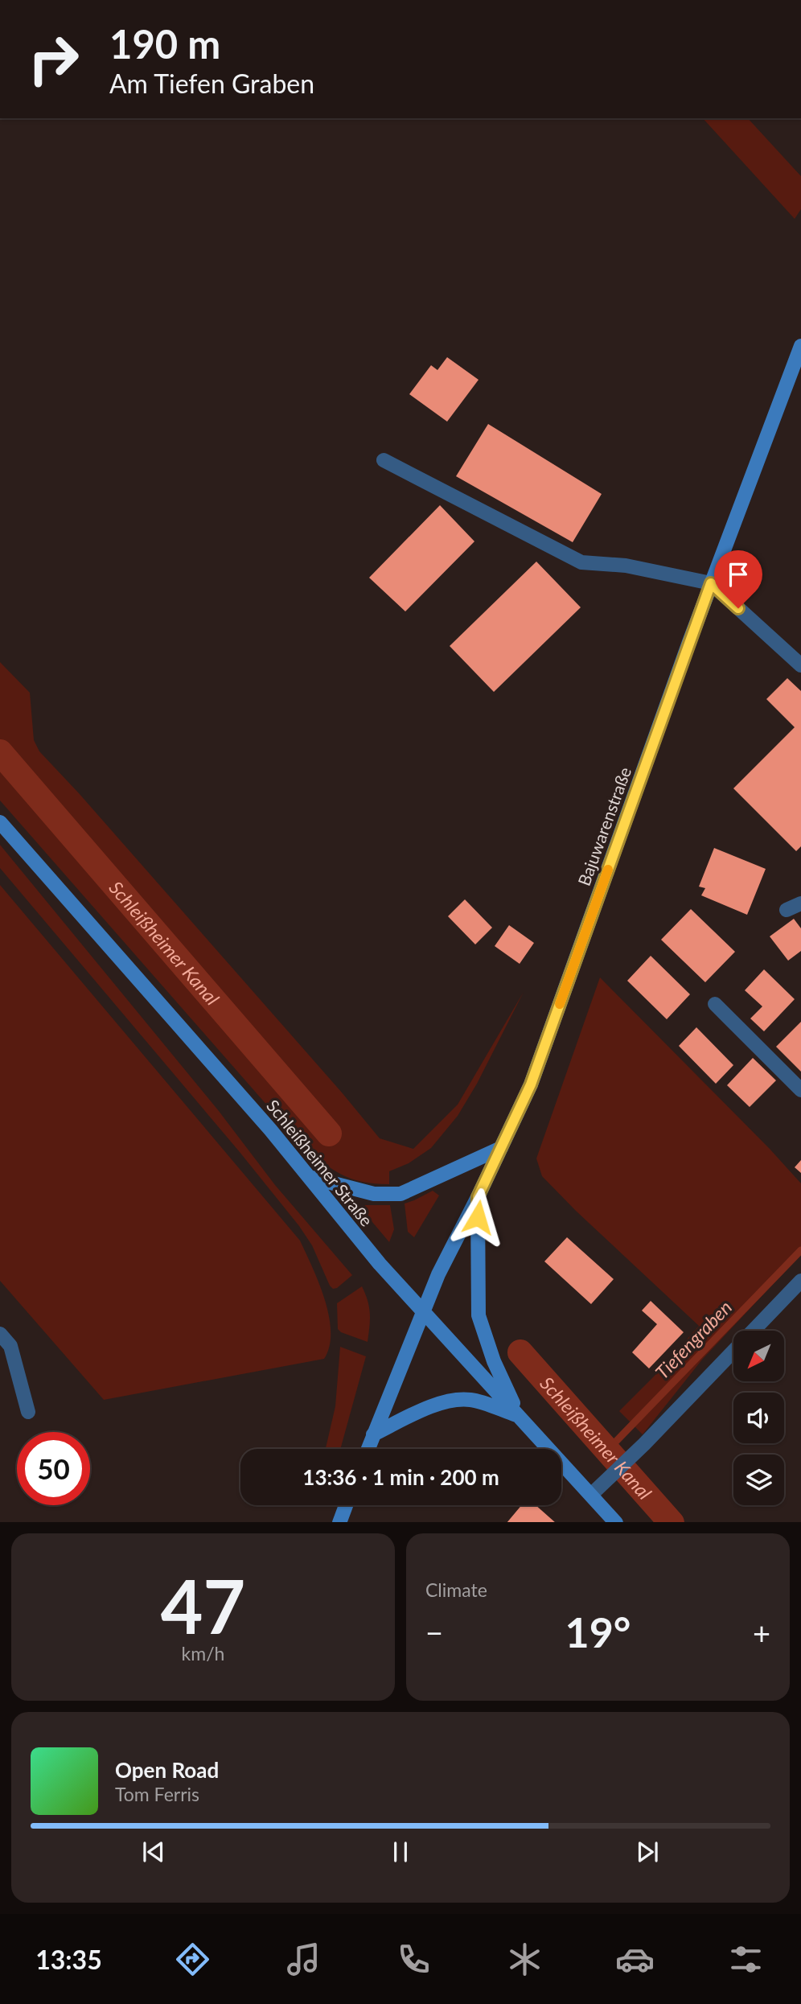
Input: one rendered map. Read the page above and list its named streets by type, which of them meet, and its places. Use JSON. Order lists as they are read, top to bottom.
{
  "streets": {
    "main road": ["Bajuwarenstraße", "Schleißheimer Straße"]
  },
  "crossings": [
    ["Bajuwarenstraße", "Schleißheimer Straße"]
  ],
  "water": ["Schleißheimer Kanal", "Tiefengraben"],
  "north": "bottom left",
  "page": {
    "turn": ["190 m", "Am Tiefen Graben"],
    "limit": "50",
    "trip": "13:36 · 1 min · 200 m",
    "tile": [
      ["47", "km/h"],
      "Climate"
    ],
    "heat": ["−", "19°", "+"],
    "song": ["Open Road", "Tom Ferris"],
    "tabs": "13:35"
  }
}
